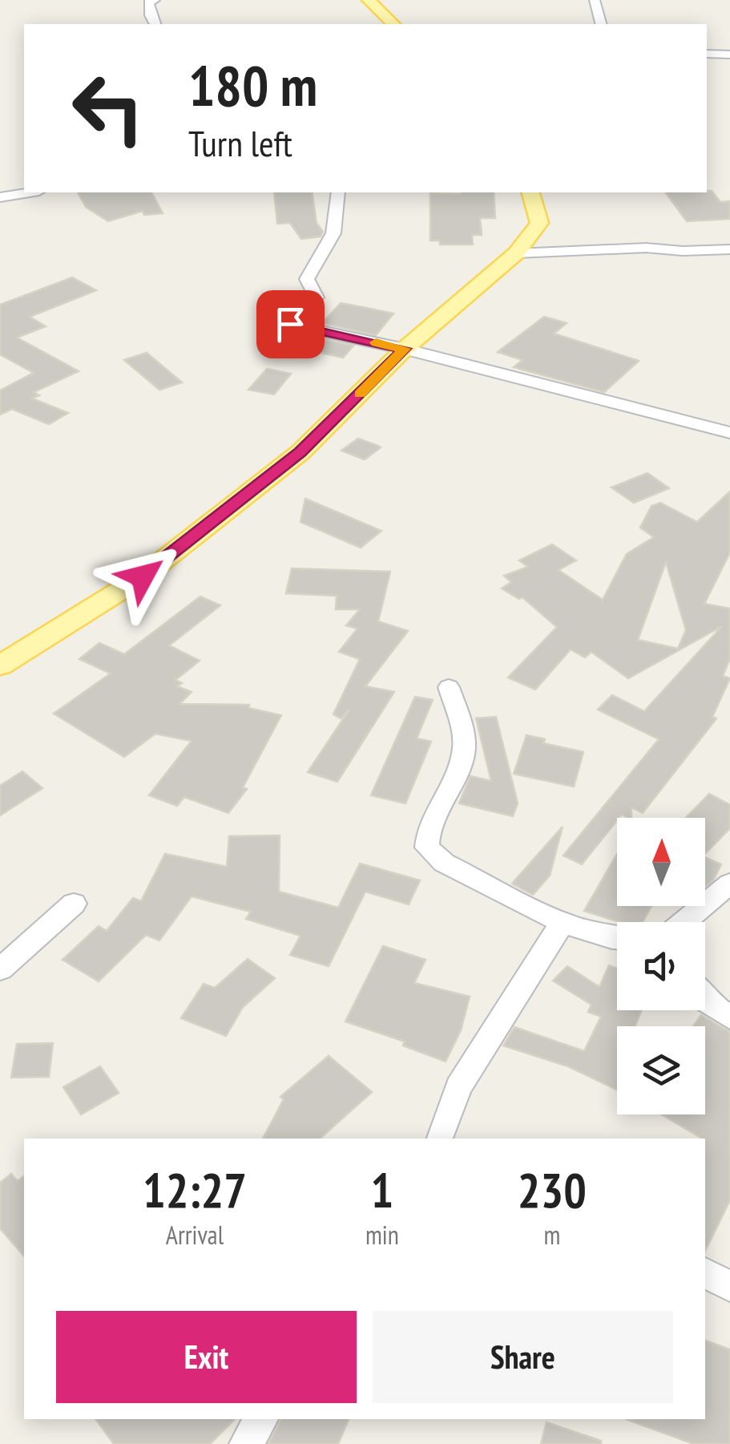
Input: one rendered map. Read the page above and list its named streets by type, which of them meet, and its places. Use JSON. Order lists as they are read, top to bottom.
{
  "north": "top",
  "page": {
    "turn": ["180 m", "Turn left"],
    "eta": [
      "12:27",
      "Arrival",
      "1",
      "min",
      "230",
      "m"
    ],
    "buttons": ["Exit", "Share"]
  }
}
